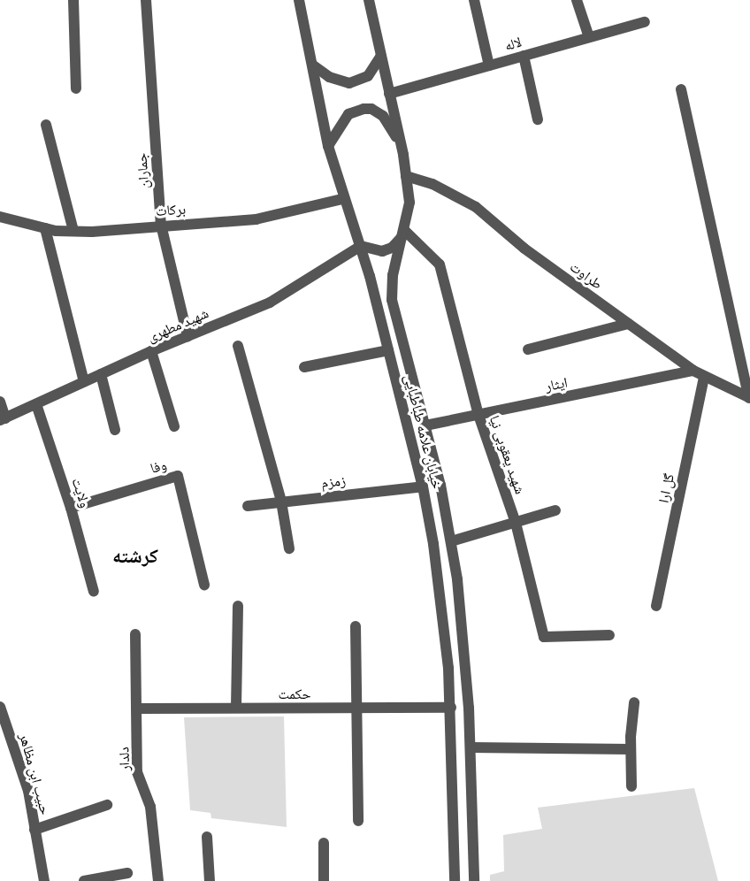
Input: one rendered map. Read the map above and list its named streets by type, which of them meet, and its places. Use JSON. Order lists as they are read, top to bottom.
{
  "streets": {
    "street": [
      "لاله",
      "جماران",
      "برکات",
      "طراوت",
      "شهید مطهری",
      "ایثار",
      "خیابان علامه طباطبایی",
      "شهید یعقوبی نیا",
      "وفا",
      "زمزم",
      "گل ارا",
      "ولایت",
      "حکمت",
      "دلدار",
      "حبیب ابن مظاهر"
    ]
  },
  "crossings": [
    ["لاله", "خیابان علامه طباطبایی"],
    ["جماران", "برکات"],
    ["جماران", "شهید مطهری"],
    ["برکات", "خیابان علامه طباطبایی"],
    ["طراوت", "ایثار"],
    ["طراوت", "خیابان علامه طباطبایی"],
    ["طراوت", "گل ارا"],
    ["شهید مطهری", "خیابان علامه طباطبایی"],
    ["شهید مطهری", "ولایت"],
    ["ایثار", "خیابان علامه طباطبایی"],
    ["ایثار", "شهید یعقوبی نیا"],
    ["خیابان علامه طباطبایی", "شهید یعقوبی نیا"],
    ["خیابان علامه طباطبایی", "زمزم"],
    ["خیابان علامه طباطبایی", "حکمت"],
    ["وفا", "ولایت"],
    ["حکمت", "دلدار"]
  ],
  "districts": ["کرشته"]
}
